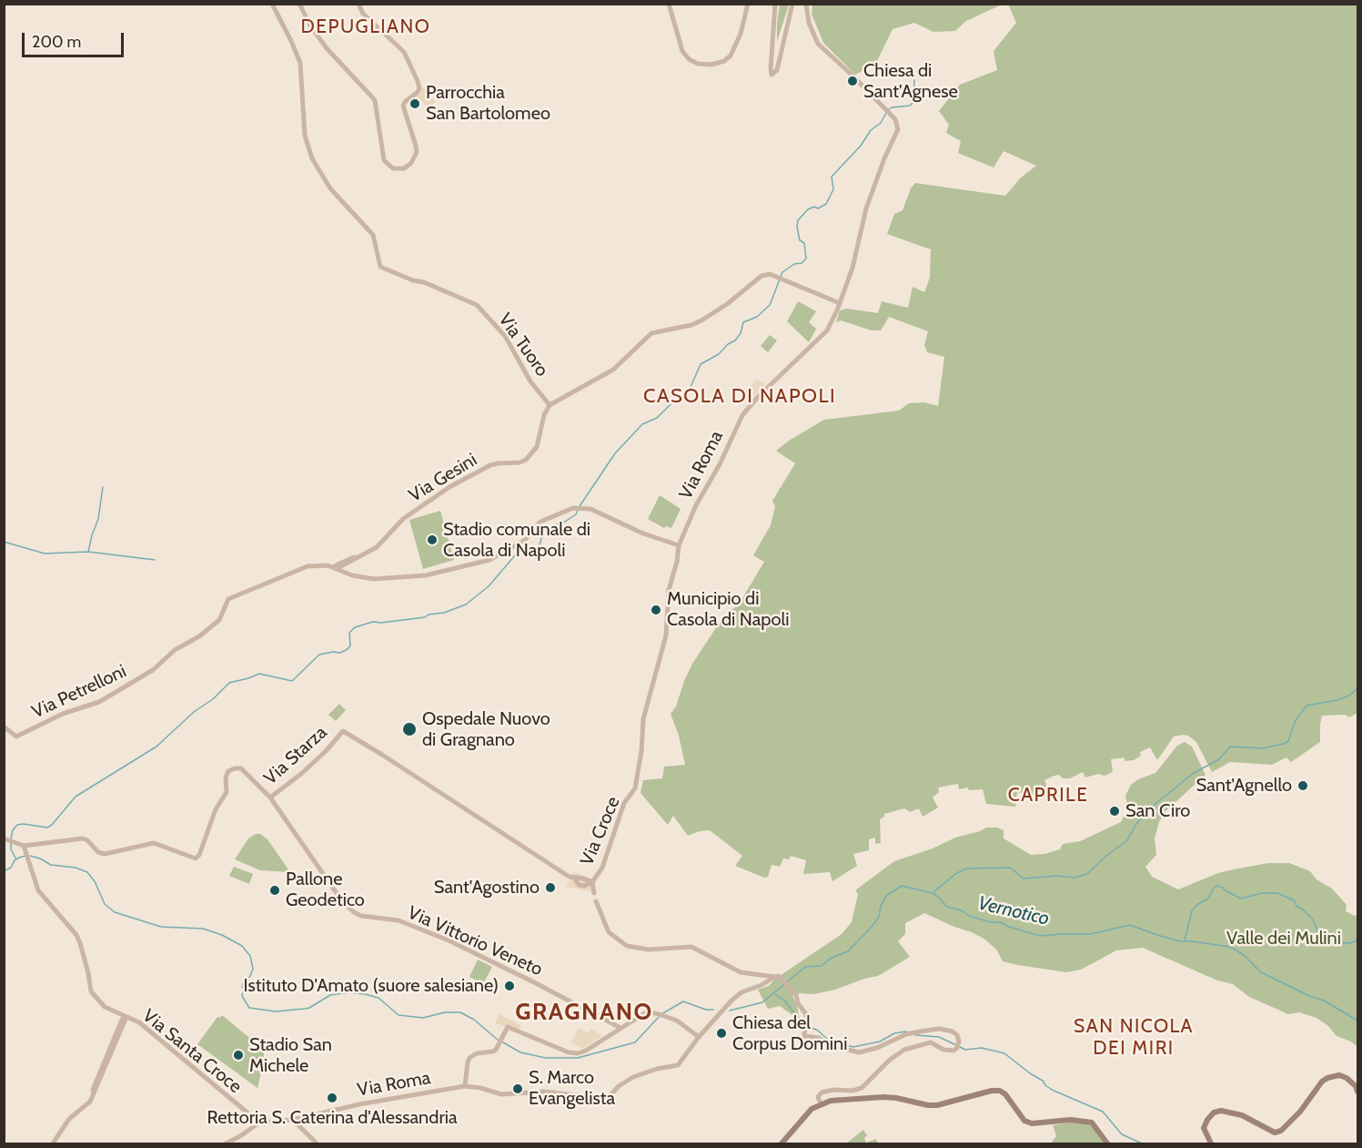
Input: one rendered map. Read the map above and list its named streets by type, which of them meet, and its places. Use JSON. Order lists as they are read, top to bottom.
{
  "streets": {
    "street": [
      "Via Tuoro",
      "Via Roma",
      "Via Gesini",
      "Via Petrelloni",
      "Via Starza",
      "Via Croce",
      "Via Vittorio Veneto",
      "Via Santa Croce"
    ]
  },
  "crossings": [
    ["Via Tuoro", "Via Gesini"],
    ["Via Roma", "Via Croce"],
    ["Via Roma", "Via Santa Croce"],
    ["Via Starza", "Via Croce"],
    ["Via Starza", "Via Vittorio Veneto"],
    ["Via Starza", "Via Santa Croce"]
  ],
  "districts": [
    "DEPUGLIANO",
    "CASOLA DI NAPOLI",
    "CAPRILE",
    "GRAGNANO",
    "SAN NICOLA DEI MIRI"
  ],
  "water": ["Vernotico"],
  "parks": ["Valle dei Mulini"],
  "places": [
    "Chiesa di Sant'Agnese",
    "Parrocchia San Bartolomeo",
    "Stadio comunale di Casola di Napoli",
    "Municipio di Casola di Napoli",
    "Ospedale Nuovo di Gragnano",
    "Sant'Agnello",
    "San Ciro",
    "Sant'Agostino",
    "Pallone Geodetico",
    "Istituto D'Amato (suore salesiane)",
    "Chiesa del Corpus Domini",
    "Stadio San Michele",
    "S. Marco Evangelista",
    "Rettoria S. Caterina d'Alessandria"
  ],
  "scale_bar": "200 m"
}
